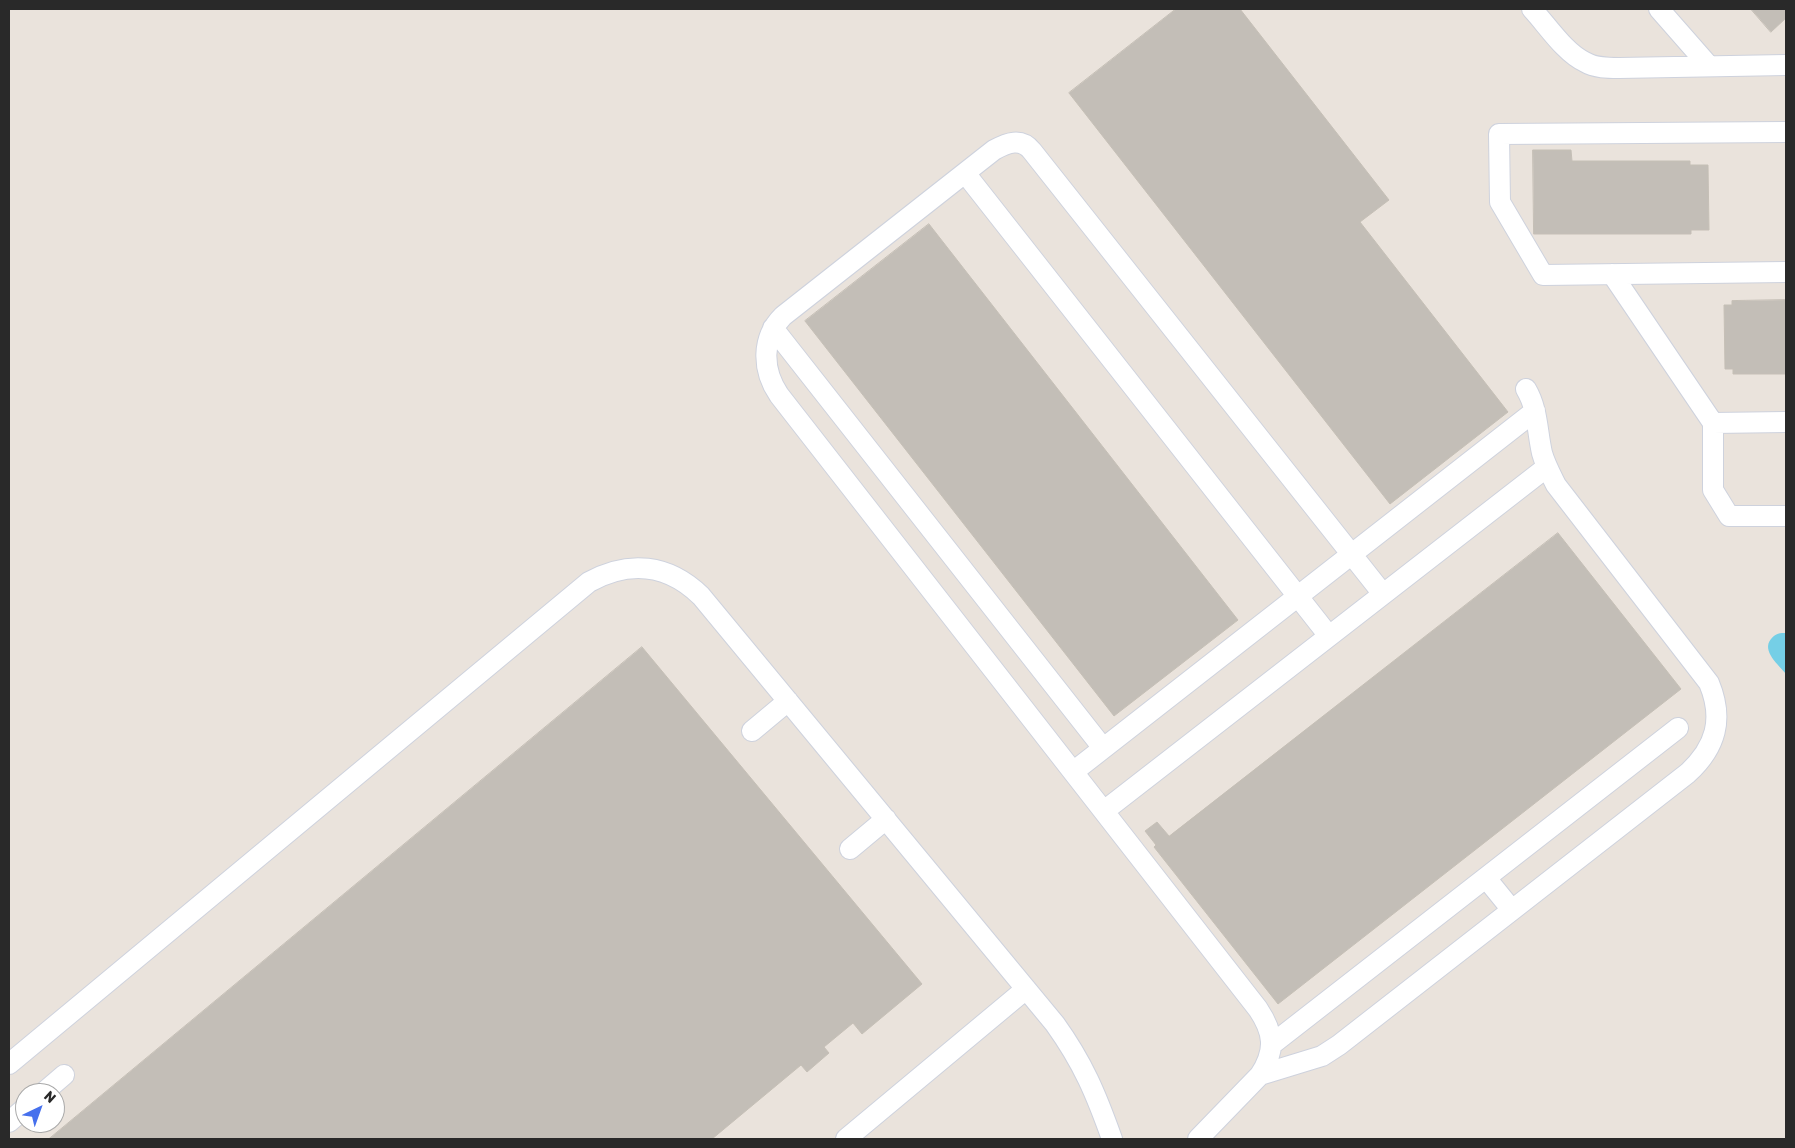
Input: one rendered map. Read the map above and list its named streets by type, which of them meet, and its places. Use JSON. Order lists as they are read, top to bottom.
{
  "north": "top right"
}
